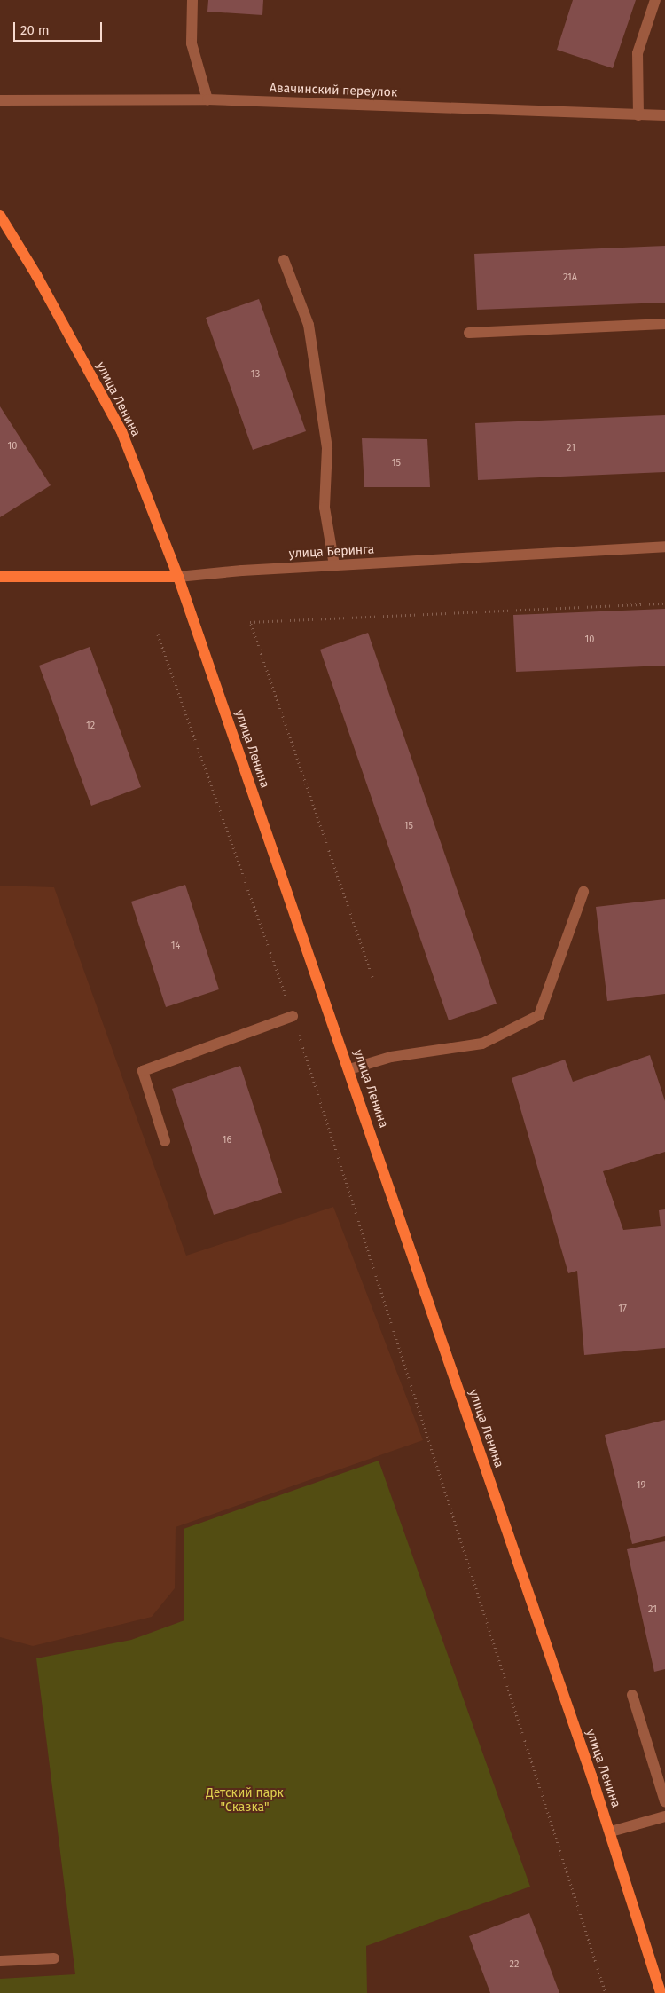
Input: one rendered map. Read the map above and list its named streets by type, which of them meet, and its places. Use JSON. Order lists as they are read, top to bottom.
{
  "streets": {
    "main road": ["улица Ленина", "улица Беринга"],
    "street": ["Авачинский переулок"]
  },
  "crossings": [
    ["улица Ленина", "улица Беринга"]
  ],
  "parks": ["Детский парк \"Сказка\""],
  "house_numbers": [
    "21А",
    "13",
    "10",
    "21",
    "15",
    "10",
    "12",
    "15",
    "14",
    "16",
    "17",
    "19",
    "21",
    "22"
  ],
  "scale_bar": "20 m"
}
